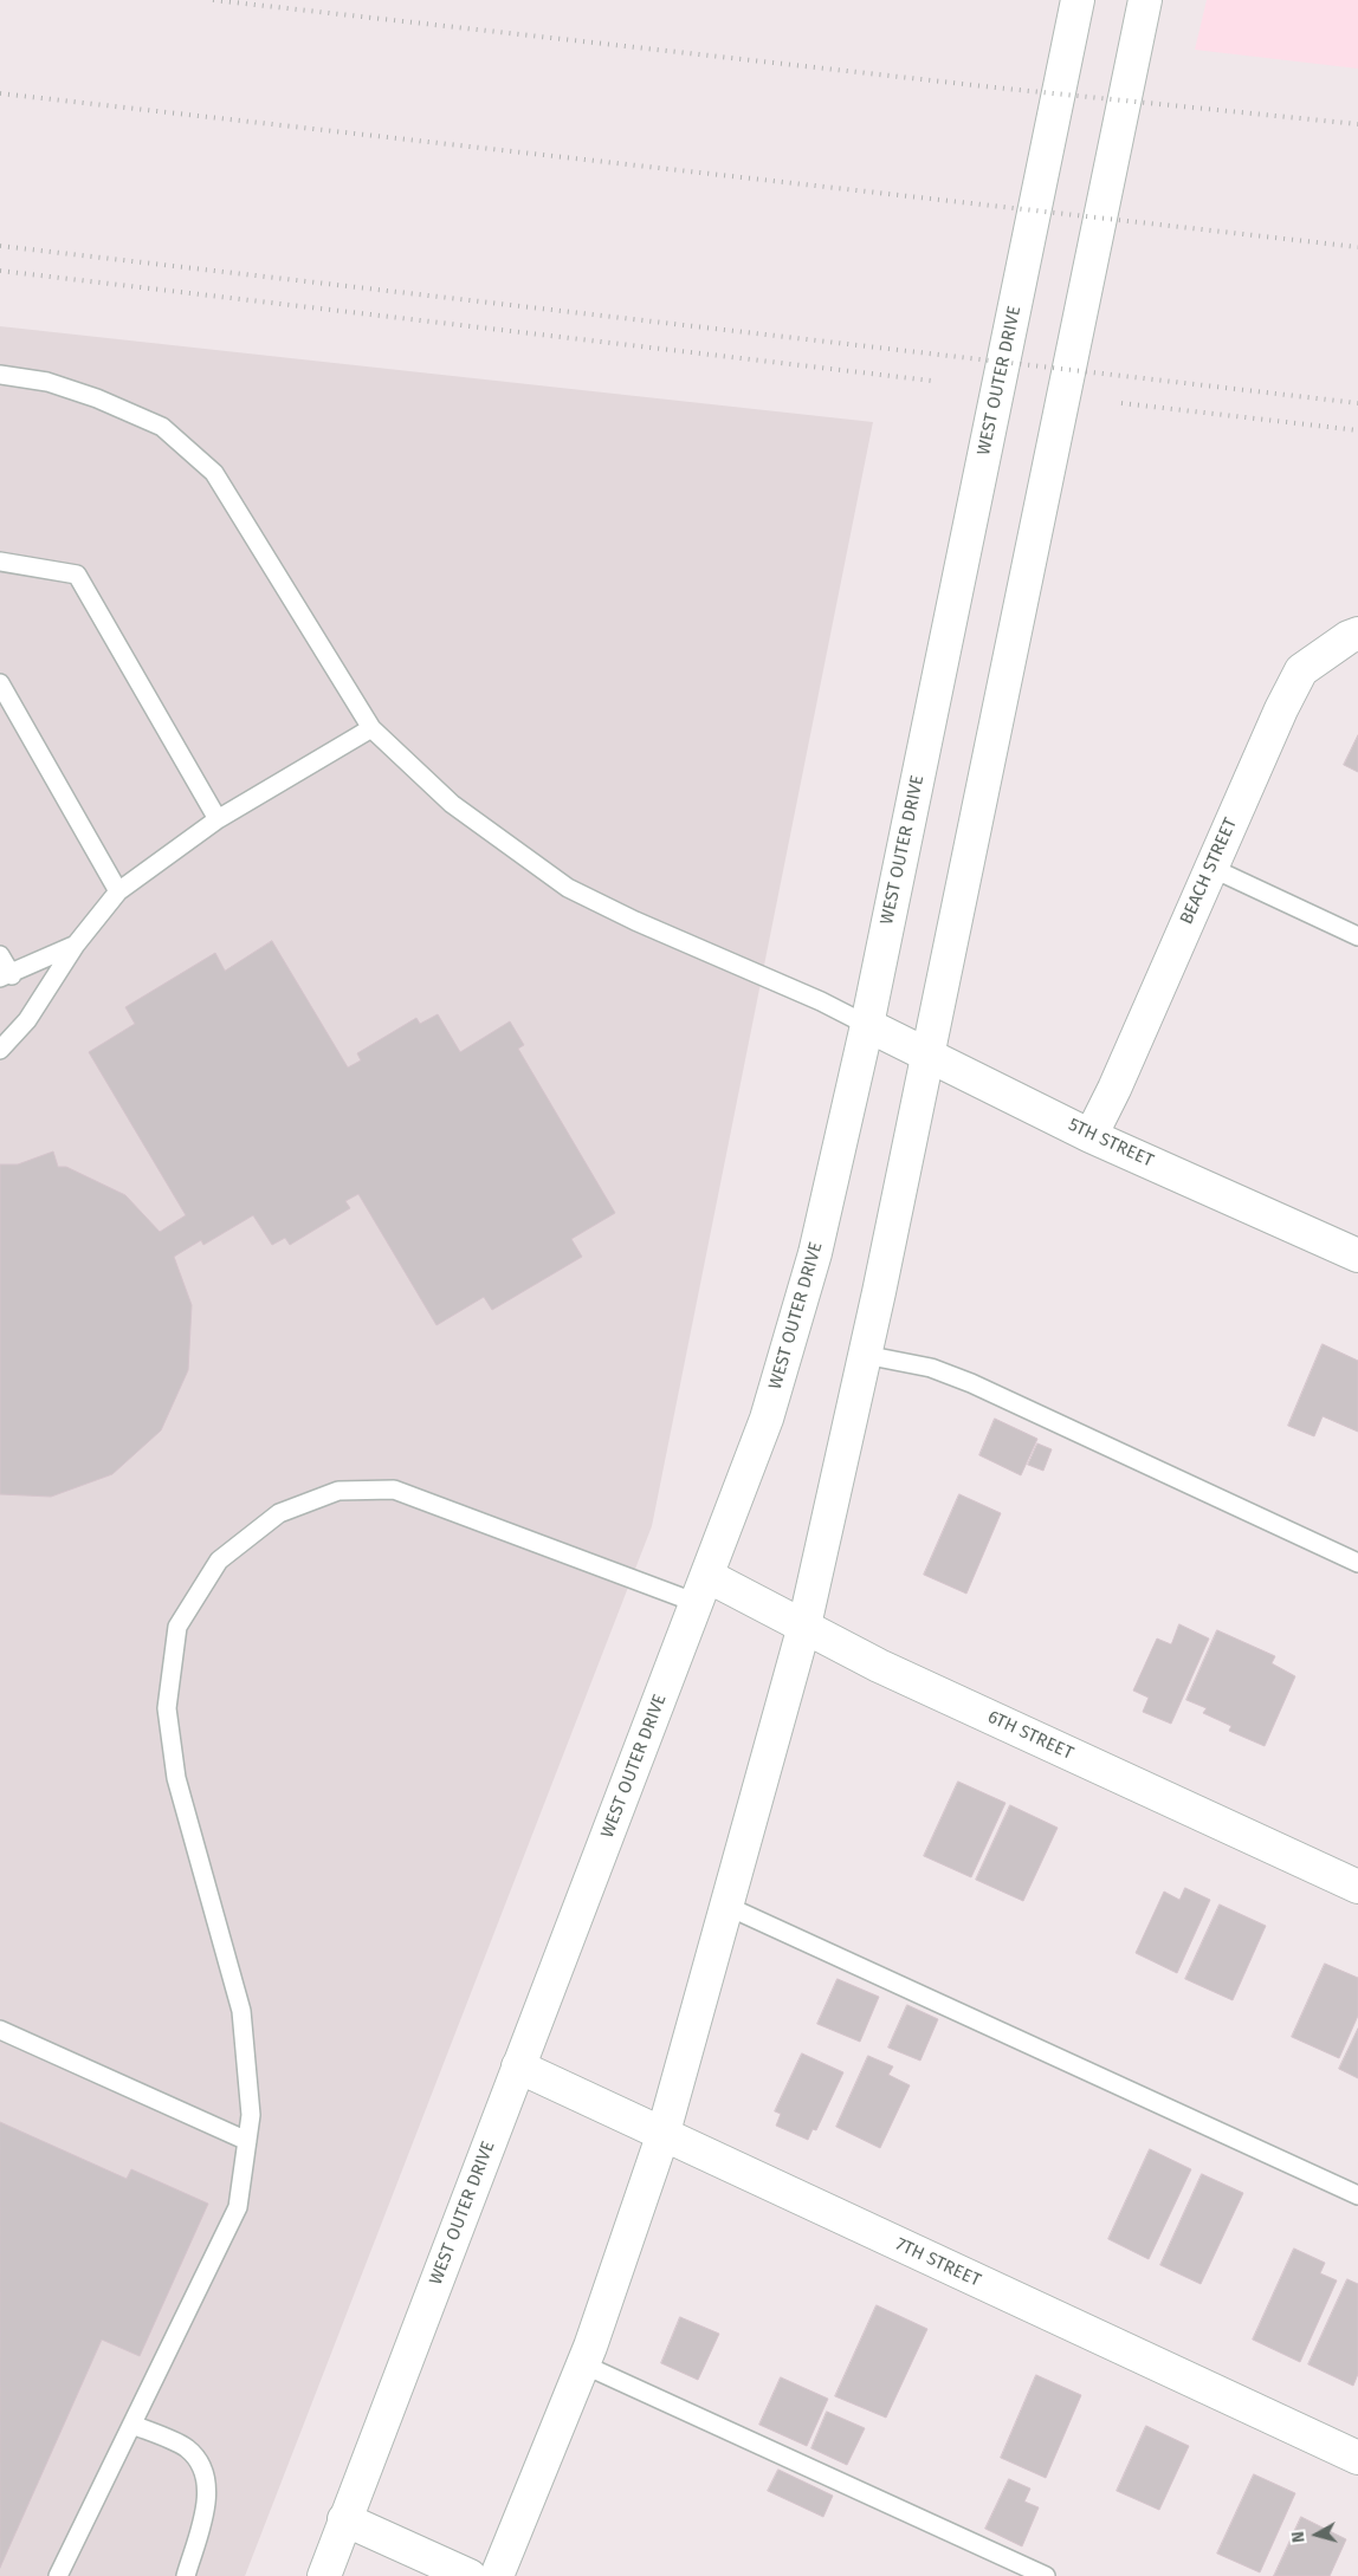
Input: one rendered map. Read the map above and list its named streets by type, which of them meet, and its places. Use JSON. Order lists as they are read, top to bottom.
{
  "streets": {
    "main road": [
      "WEST OUTER DRIVE",
      "BEACH STREET",
      "5TH STREET",
      "6TH STREET",
      "7TH STREET"
    ]
  },
  "crossings": [
    ["WEST OUTER DRIVE", "5TH STREET"],
    ["WEST OUTER DRIVE", "6TH STREET"],
    ["WEST OUTER DRIVE", "7TH STREET"],
    ["BEACH STREET", "5TH STREET"]
  ],
  "north": "left"
}
